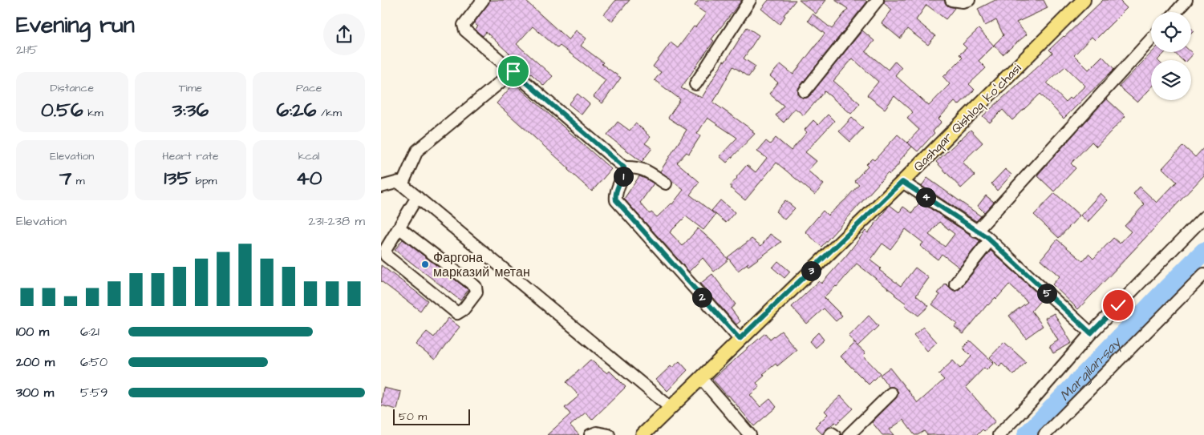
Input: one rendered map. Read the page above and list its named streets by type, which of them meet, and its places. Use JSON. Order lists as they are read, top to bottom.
{
  "streets": {
    "main road": ["Qashqar Qishloq koʻchasi"]
  },
  "water": ["Margilan-say"],
  "places": ["Фаргона марказий метан"],
  "scale_bar": "50 m",
  "page": {
    "heading": ["Evening run", "21:15"],
    "stats": [
      ["Distance", "0.56 km"],
      ["Time", "3:36"],
      ["Pace", "6:26 /km"],
      ["Elevation", "7 m"],
      ["Heart rate", "135 bpm"],
      ["kcal", "40"]
    ],
    "pins": [
      "1",
      "4",
      "3",
      "5",
      "2"
    ],
    "chart": ["Elevation", "231–238 m"],
    "list": [
      {
        "name": "100 m",
        "note": "6:21"
      },
      {
        "name": "200 m",
        "note": "6:50"
      },
      {
        "name": "300 m",
        "note": "5:59"
      }
    ],
    "scale": "50 m"
  }
}
